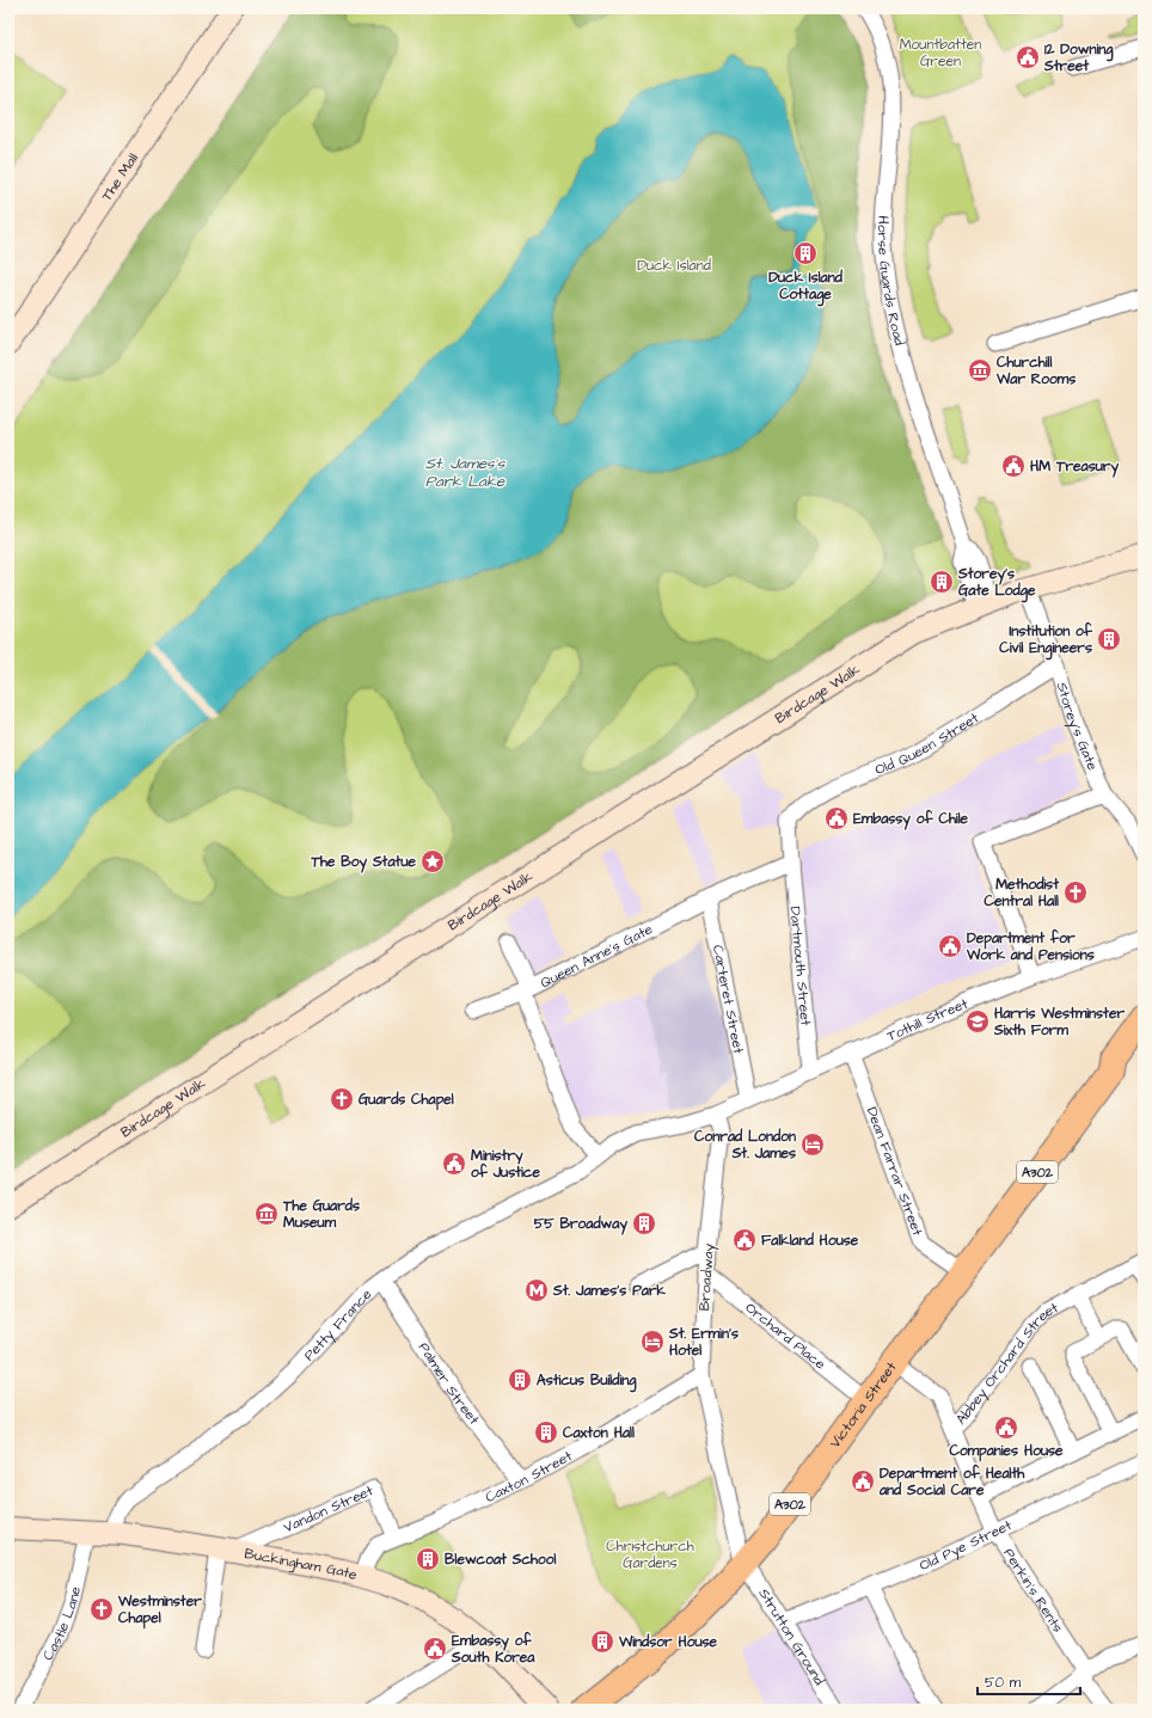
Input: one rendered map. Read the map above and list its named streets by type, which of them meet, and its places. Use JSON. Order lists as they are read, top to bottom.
{
  "streets": {
    "main road": ["A302", "Victoria Street"],
    "street": [
      "The Mall",
      "Horse Guards Road",
      "Birdcage Walk",
      "Storey's Gate",
      "Old Queen Street",
      "Queen Anne's Gate",
      "Dartmouth Street",
      "Carteret Street",
      "Tothill Street",
      "Dean Farrar Street",
      "Broadway",
      "Petty France",
      "Orchard Place",
      "Abbey Orchard Street",
      "Palmer Street",
      "Caxton Street",
      "Vandon Street",
      "Old Pye Street",
      "Buckingham Gate",
      "Perkin's Rents",
      "Castle Lane",
      "Strutton Ground"
    ]
  },
  "crossings": [
    ["Horse Guards Road", "Birdcage Walk"],
    ["Birdcage Walk", "Storey's Gate"],
    ["Storey's Gate", "Old Queen Street"],
    ["Old Queen Street", "Queen Anne's Gate"],
    ["Old Queen Street", "Dartmouth Street"],
    ["Queen Anne's Gate", "Dartmouth Street"],
    ["Queen Anne's Gate", "Carteret Street"],
    ["Queen Anne's Gate", "Petty France"],
    ["Dartmouth Street", "Tothill Street"],
    ["Carteret Street", "Tothill Street"],
    ["Tothill Street", "Dean Farrar Street"],
    ["Tothill Street", "Broadway"],
    ["Dean Farrar Street", "Victoria Street"],
    ["Broadway", "Orchard Place"],
    ["Broadway", "Victoria Street"],
    ["Broadway", "Caxton Street"],
    ["Broadway", "Strutton Ground"],
    ["Petty France", "Palmer Street"],
    ["Petty France", "Buckingham Gate"],
    ["Orchard Place", "Victoria Street"],
    ["Abbey Orchard Street", "Victoria Street"],
    ["Abbey Orchard Street", "Perkin's Rents"],
    ["Palmer Street", "Caxton Street"],
    ["Victoria Street", "Strutton Ground"],
    ["Caxton Street", "Vandon Street"],
    ["Caxton Street", "Buckingham Gate"],
    ["Vandon Street", "Buckingham Gate"],
    ["Old Pye Street", "Perkin's Rents"],
    ["Old Pye Street", "Strutton Ground"],
    ["Buckingham Gate", "Castle Lane"]
  ],
  "water": ["St. James's Park Lake"],
  "parks": ["Mountbatten Green", "Duck Island", "Christchurch Gardens"],
  "places": {
    "public building": [
      "12 Downing Street",
      "HM Treasury",
      "Embassy of Chile",
      "Department for Work and Pensions",
      "Ministry of Justice",
      "Falkland House",
      "Companies House",
      "Department of Health and Social Care",
      "Embassy of South Korea"
    ],
    "building": [
      "Duck Island Cottage",
      "Storey's Gate Lodge",
      "Institution of Civil Engineers",
      "55 Broadway",
      "Asticus Building",
      "Caxton Hall",
      "Blewcoat School",
      "Windsor House"
    ],
    "museum": ["Churchill War Rooms", "The Guards Museum"],
    "place": ["The Boy Statue"],
    "church": ["Methodist Central Hall", "Guards Chapel", "Westminster Chapel"],
    "school or university": ["Harris Westminster Sixth Form"],
    "hotel": ["Conrad London St. James", "St. Ermin's Hotel"],
    "metro station": ["St. James's Park"]
  },
  "scale_bar": "50 m"
}
